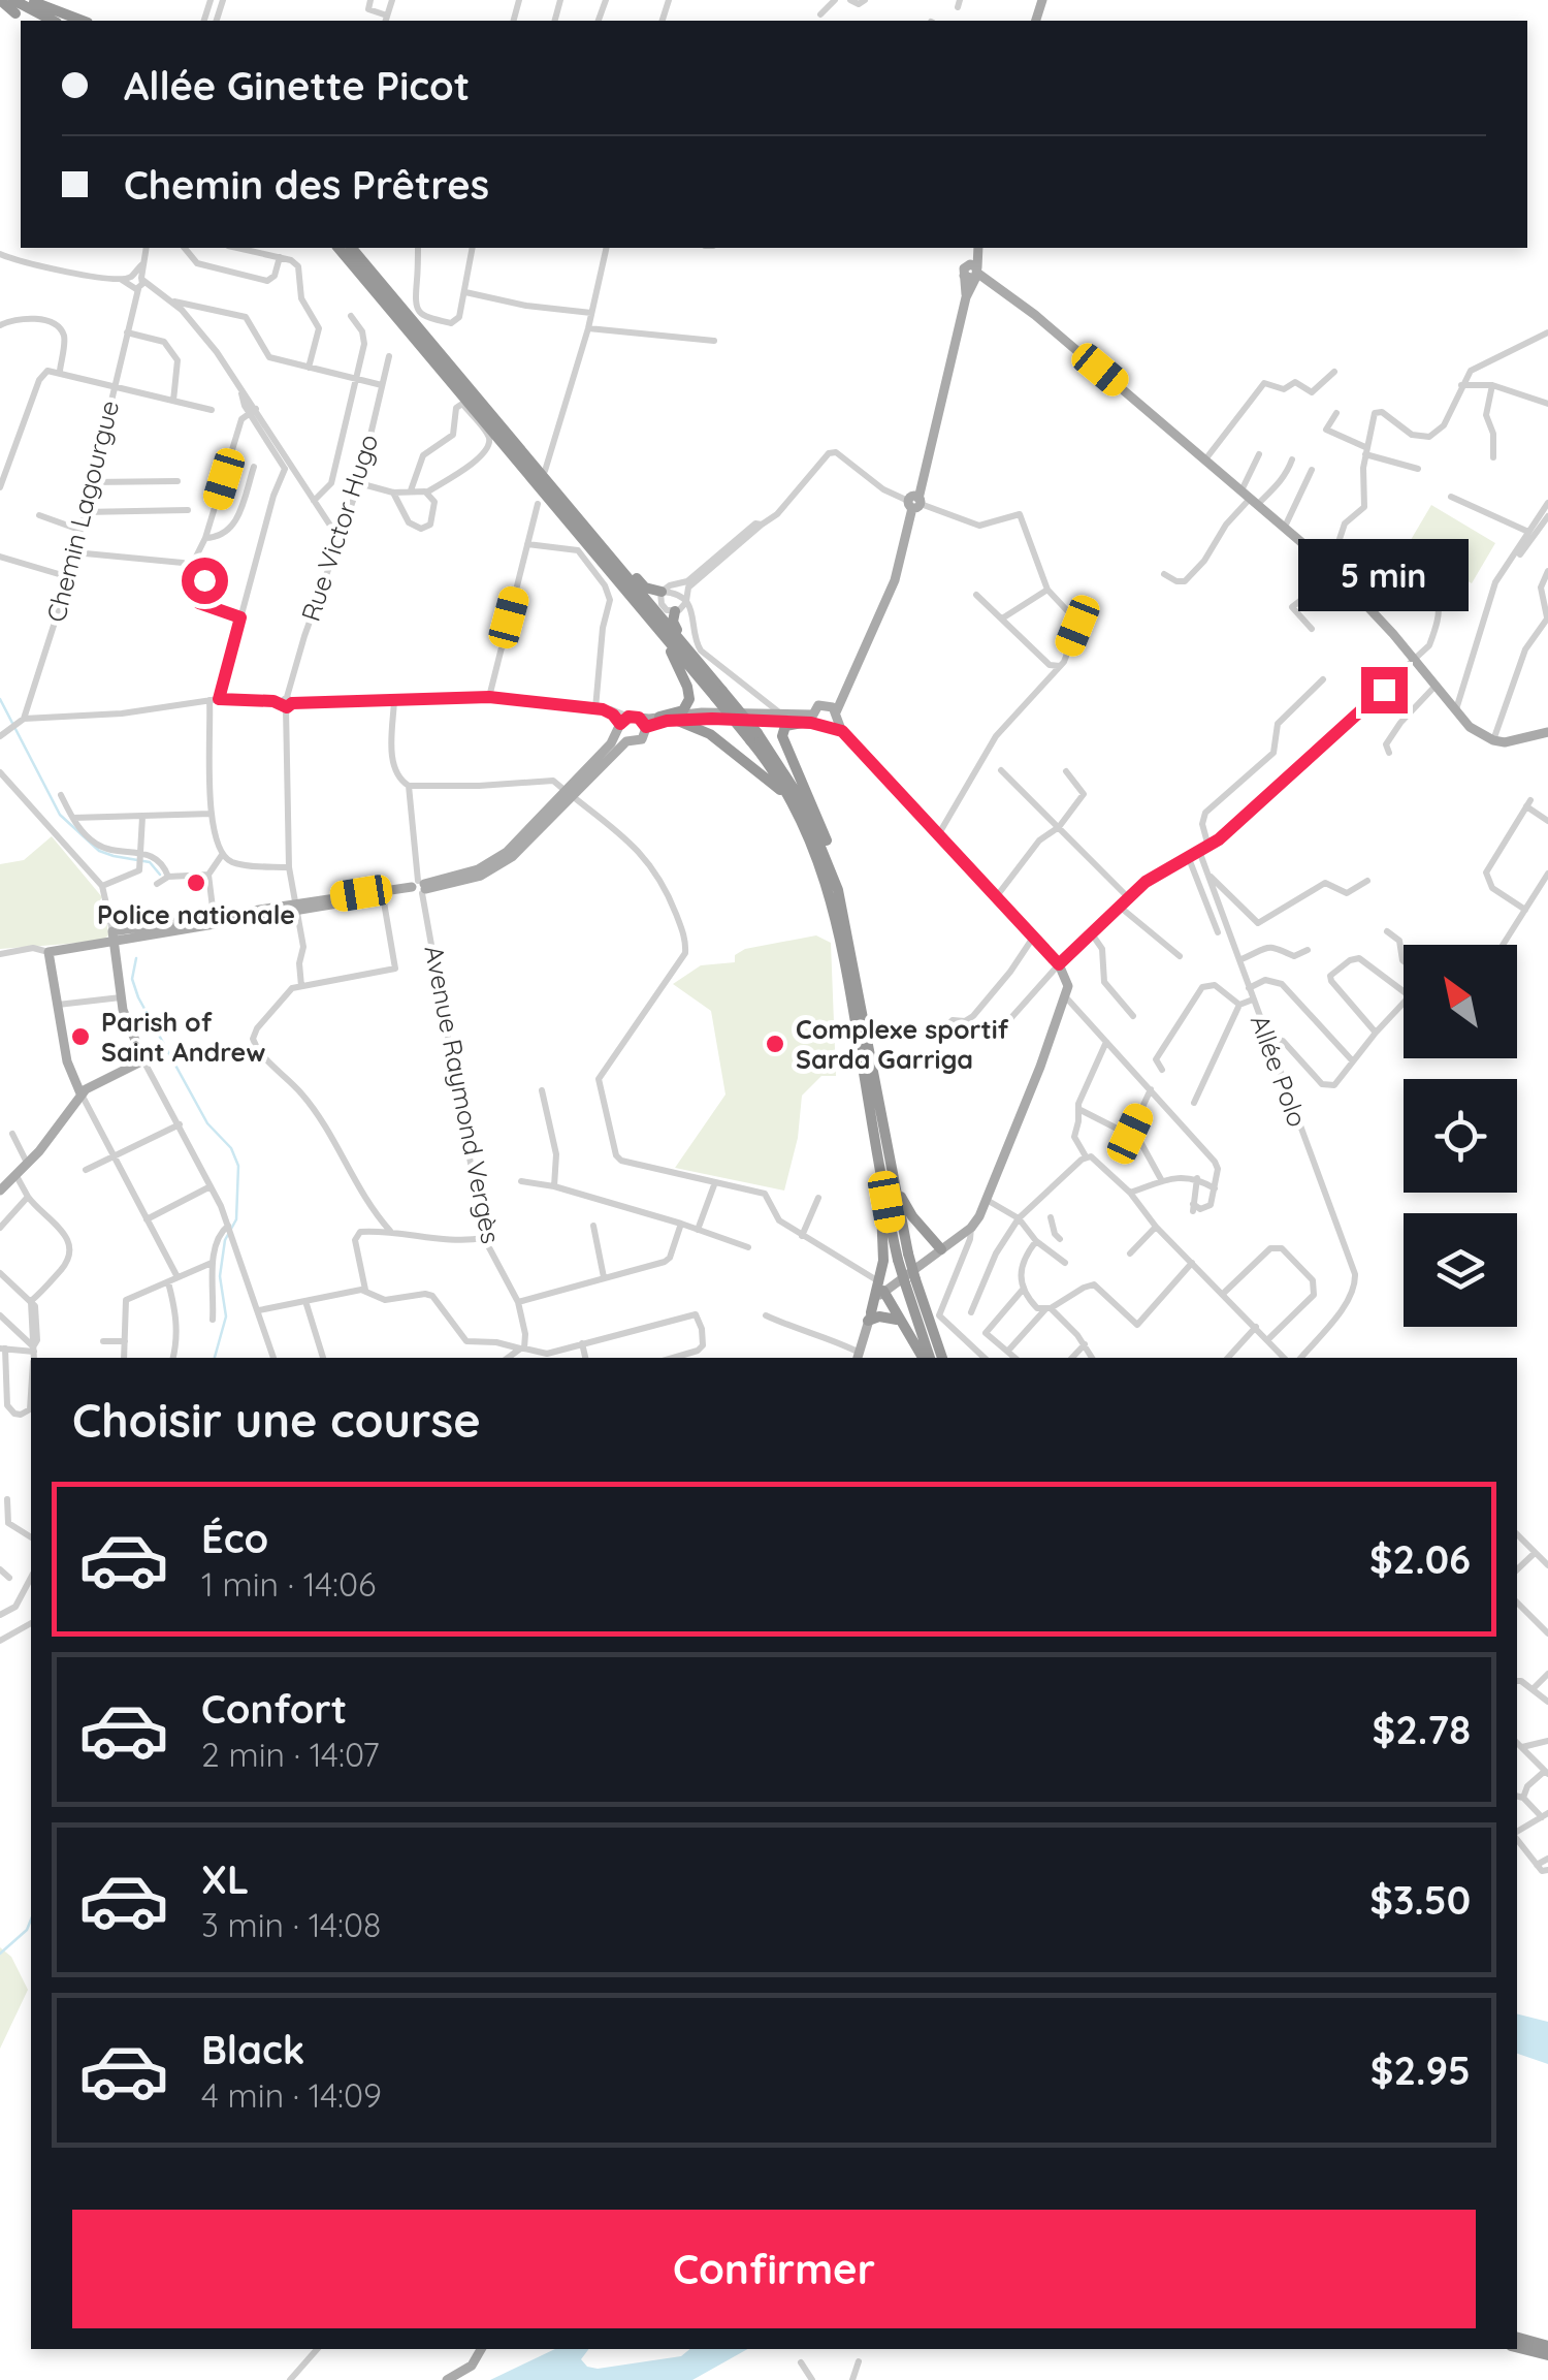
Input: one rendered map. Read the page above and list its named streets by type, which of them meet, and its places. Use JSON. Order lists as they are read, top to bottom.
{
  "streets": {
    "street": [
      "Chemin Lagourgue",
      "Rue Victor Hugo",
      "Allée Polo",
      "Avenue Raymond Vergès"
    ]
  },
  "places": ["Police nationale", "Parish of Saint Andrew", "Complexe sportif Sarda Garriga"],
  "north": "top left",
  "page": {
    "banner": ["Allée Ginette Picot", "Chemin des Prêtres"],
    "bubble": "5 min",
    "heading": "Choisir une course",
    "list": [
      {
        "name": "Éco",
        "note": "1 min · 14:06",
        "value": "$2.06"
      },
      {
        "name": "Confort",
        "note": "2 min · 14:07",
        "value": "$2.78"
      },
      {
        "name": "XL",
        "note": "3 min · 14:08",
        "value": "$3.50"
      },
      {
        "name": "Black",
        "note": "4 min · 14:09",
        "value": "$2.95"
      }
    ],
    "buttons": "Confirmer"
  }
}
